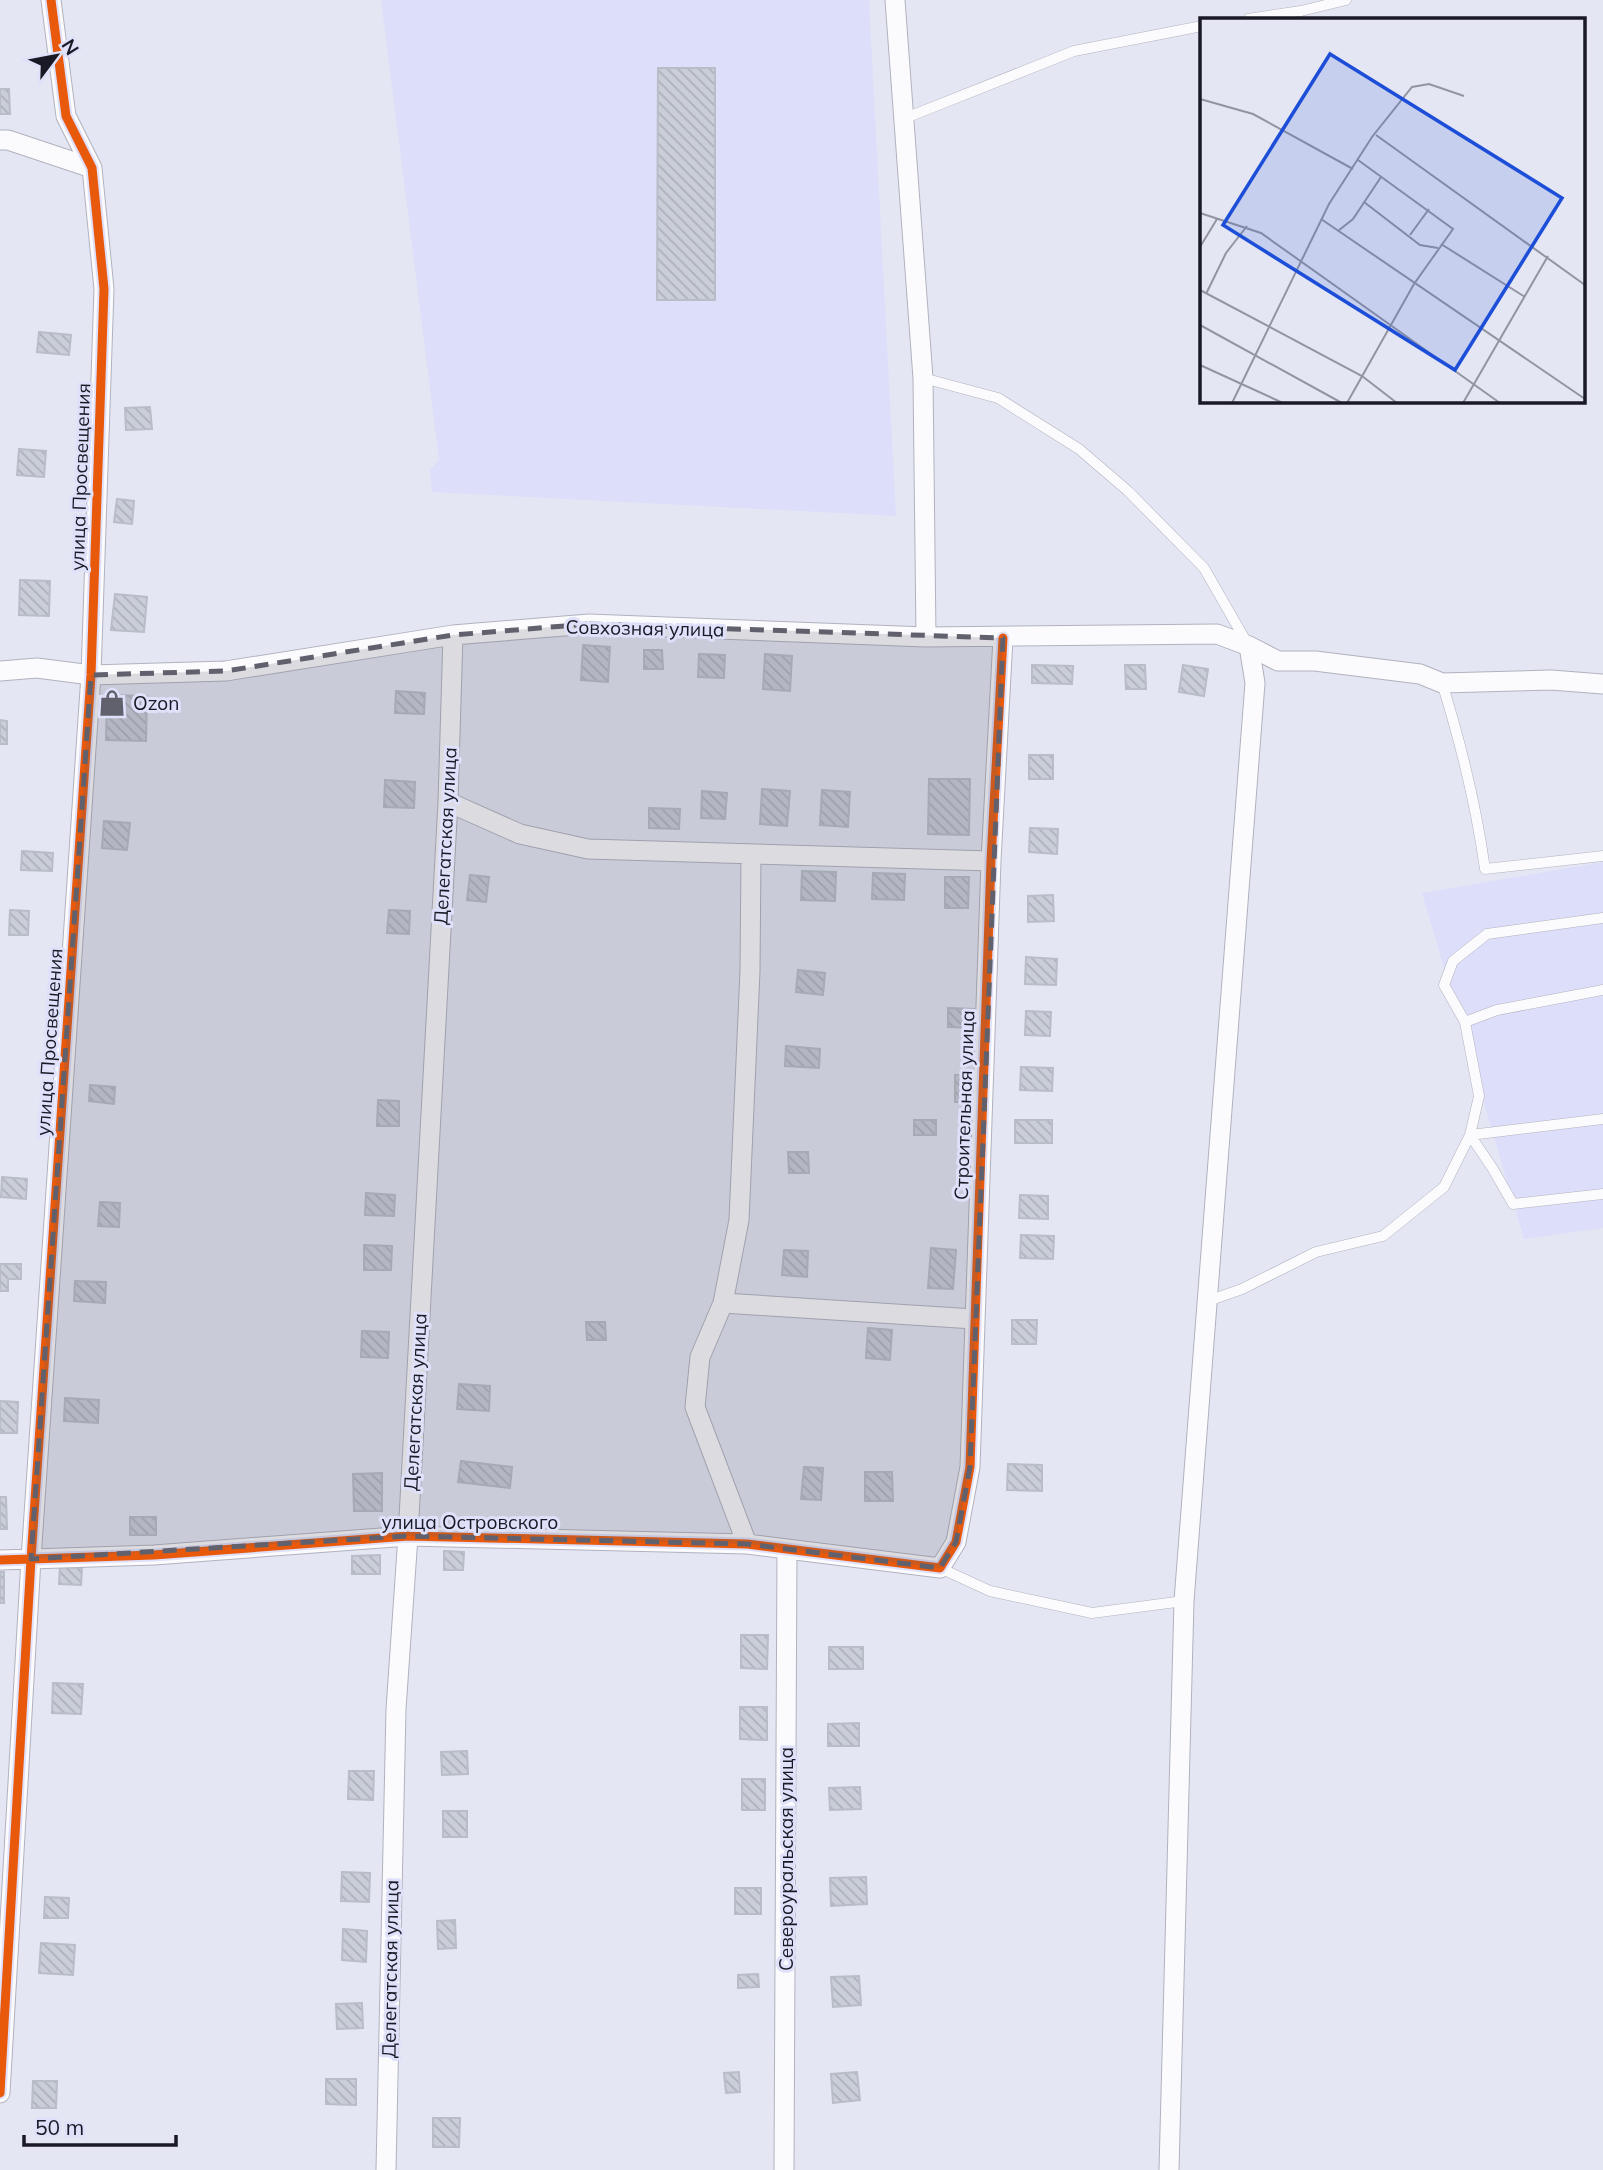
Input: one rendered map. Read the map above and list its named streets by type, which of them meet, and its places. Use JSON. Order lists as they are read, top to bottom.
{
  "streets": {
    "street": [
      "улица Просвещения",
      "Совхозная улица",
      "Делегатская улица",
      "Строительная улица",
      "улица Островского",
      "Североуральская улица"
    ]
  },
  "crossings": [
    ["улица Просвещения", "Совхозная улица"],
    ["улица Просвещения", "улица Островского"],
    ["Совхозная улица", "Делегатская улица"],
    ["Совхозная улица", "Строительная улица"],
    ["Делегатская улица", "улица Островского"],
    ["Строительная улица", "улица Островского"],
    ["улица Островского", "Североуральская улица"]
  ],
  "places": {
    "shop": ["Ozon"]
  },
  "scale_bar": "50 m",
  "north": "top right"
}
